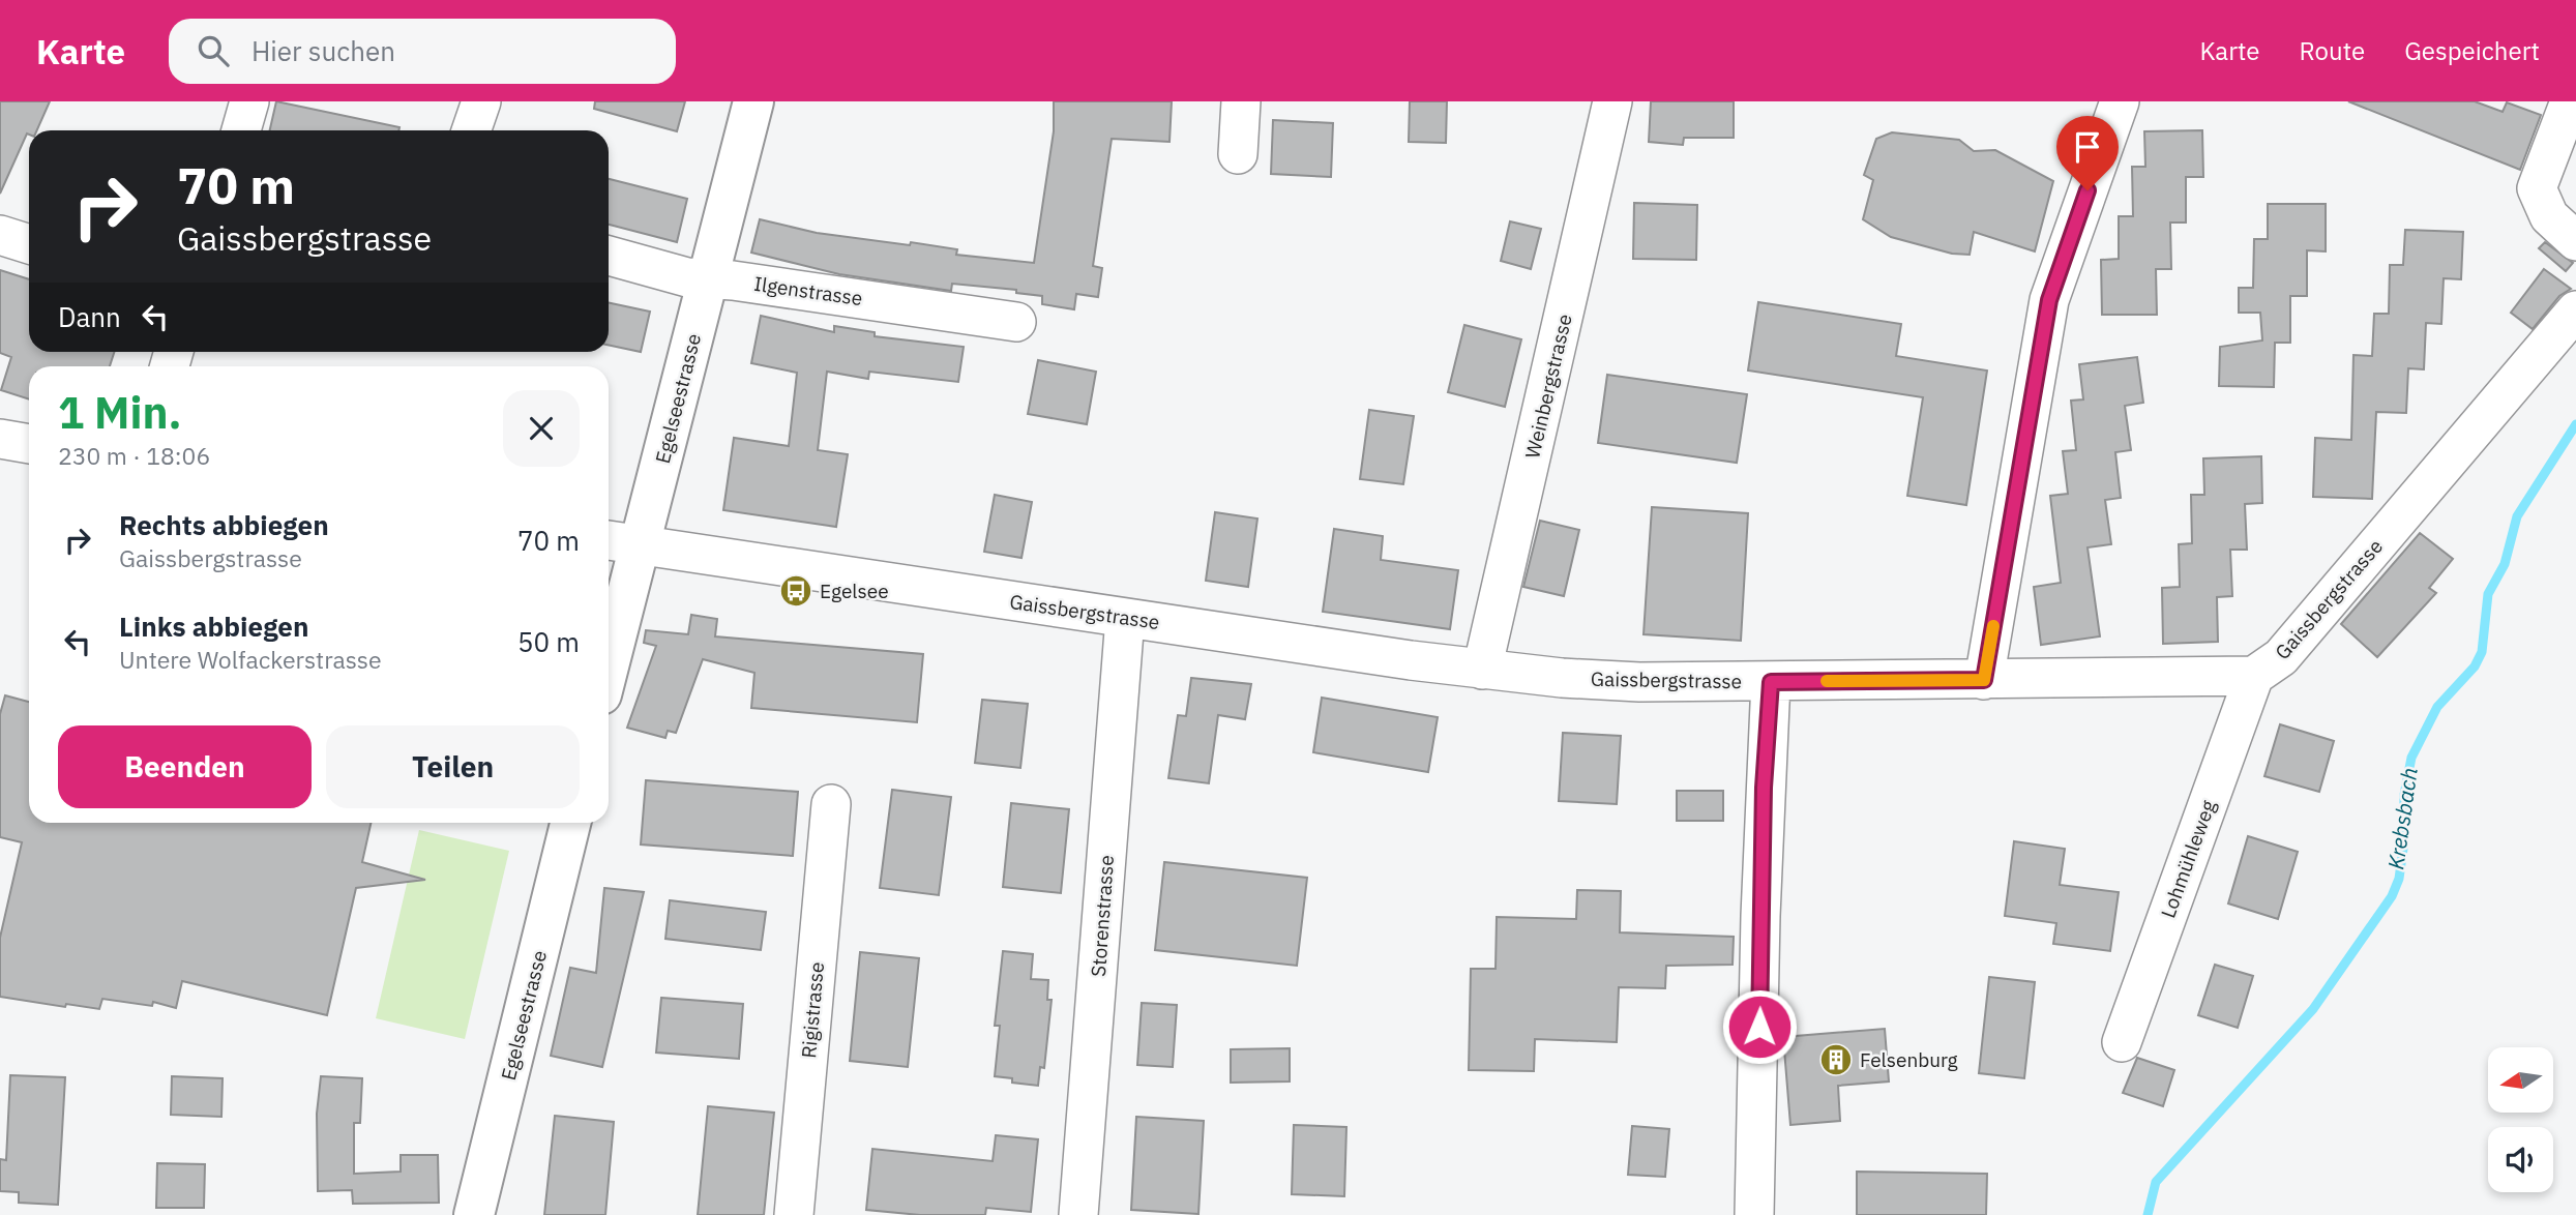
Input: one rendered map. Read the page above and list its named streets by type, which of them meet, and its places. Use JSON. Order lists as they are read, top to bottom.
{
  "streets": {
    "main road": ["Egelseestrasse"],
    "street": [
      "Ilgenstrasse",
      "Weinbergstrasse",
      "Gaissbergstrasse",
      "Lohmühleweg",
      "Storenstrasse",
      "Rigistrasse"
    ]
  },
  "crossings": [
    ["Ilgenstrasse", "Egelseestrasse"],
    ["Weinbergstrasse", "Gaissbergstrasse"],
    ["Egelseestrasse", "Gaissbergstrasse"],
    ["Gaissbergstrasse", "Lohmühleweg"],
    ["Gaissbergstrasse", "Storenstrasse"]
  ],
  "water": ["Krebsbach"],
  "places": {
    "bus stop": ["Egelsee"],
    "building": ["Felsenburg"]
  },
  "north": "left",
  "page": {
    "header": "Karte",
    "search": "Hier suchen",
    "nav": ["Karte", "Route", "Gespeichert"],
    "turn": ["70 m", "Gaissbergstrasse"],
    "then": "Dann",
    "heading": ["1 Min.", "230 m · 18:06"],
    "list": [
      {
        "name": "Rechts abbiegen",
        "note": "Gaissbergstrasse",
        "value": "70 m"
      },
      {
        "name": "Links abbiegen",
        "note": "Untere Wolfackerstrasse",
        "value": "50 m"
      }
    ],
    "buttons": ["Beenden", "Teilen"]
  }
}
